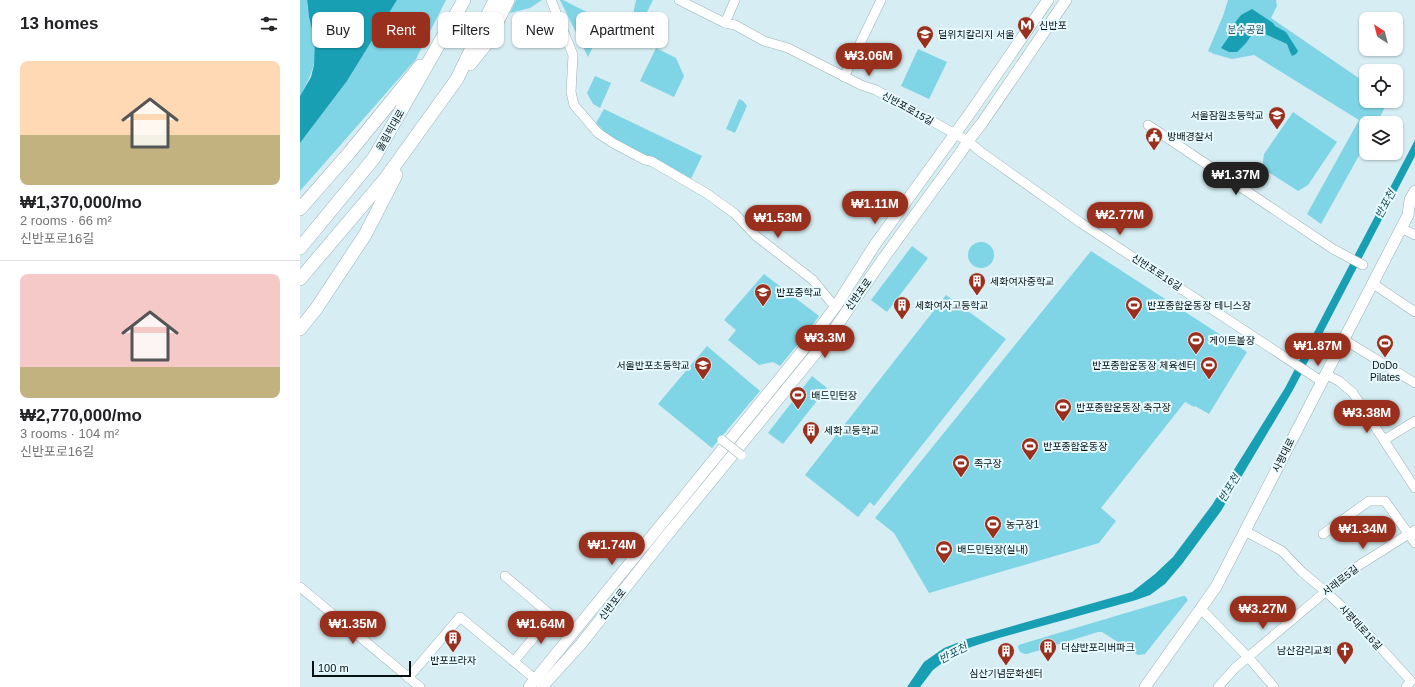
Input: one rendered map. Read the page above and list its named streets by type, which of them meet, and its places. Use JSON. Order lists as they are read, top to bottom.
{
  "streets": {
    "highway": ["올림픽대로"],
    "main road": ["신반포로", "사평대로"],
    "street": [
      "신반포로15길",
      "신반포로16길",
      "서래로5길",
      "사평대로16길"
    ]
  },
  "crossings": [
    ["신반포로15길", "신반포로16길"],
    ["신반포로15길", "신반포로"],
    ["신반포로16길", "신반포로"],
    ["신반포로16길", "사평대로"],
    ["사평대로", "사평대로16길"],
    ["서래로5길", "사평대로16길"]
  ],
  "water": ["반포천"],
  "parks": ["분수공원"],
  "places": {
    "metro station": ["신반포"],
    "school or university": [
      "덜위치칼리지 서울",
      "서울잠원초등학교",
      "반포중학교",
      "서울반포초등학교"
    ],
    "public building": ["방배경찰서"],
    "building": [
      "세화여자중학교",
      "세화여자고등학교",
      "세화고등학교",
      "반포프라자",
      "더샵반포리버파크",
      "심산기념문화센터"
    ],
    "sports": [
      "반포종합운동장 테니스장",
      "게이트볼장",
      "DoDo Pilates",
      "반포종합운동장 체육센터",
      "배드민턴장",
      "반포종합운동장 축구장",
      "반포종합운동장",
      "족구장",
      "농구장1",
      "배드민턴장(실내)"
    ],
    "church": ["남산감리교회"]
  },
  "scale_bar": "100 m",
  "north": "top left",
  "page": {
    "heading": "13 homes",
    "chip": [
      "Buy",
      "Rent",
      "Filters",
      "New",
      "Apartment"
    ],
    "price": [
      "₩3.06M",
      "₩1.37M",
      "₩1.11M",
      "₩2.77M",
      "₩1.53M",
      "₩3.3M",
      "₩1.87M",
      "₩3.38M",
      "₩1.34M",
      "₩1.74M",
      "₩3.27M",
      "₩1.35M",
      "₩1.64M"
    ],
    "list": [
      {
        "name": "₩1,370,000/mo",
        "note": "2 rooms · 66 m² · 신반포로16길"
      },
      {
        "name": "₩2,770,000/mo",
        "note": "3 rooms · 104 m² · 신반포로16길"
      }
    ],
    "scale": "100 m"
  }
}
